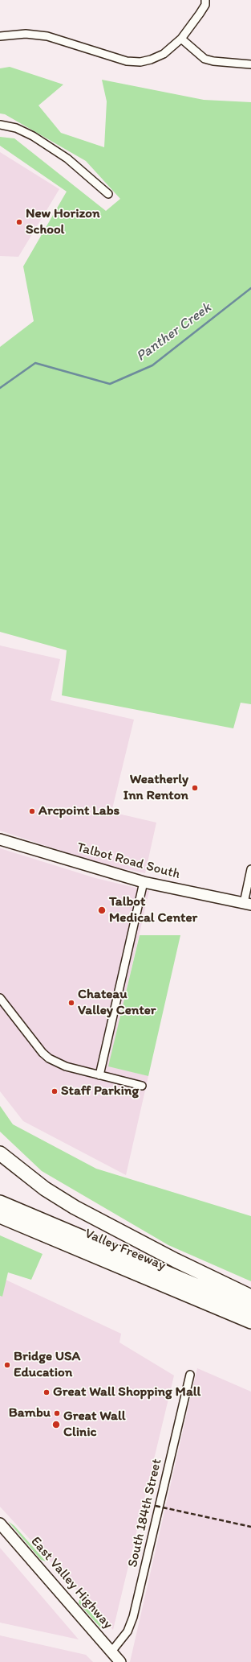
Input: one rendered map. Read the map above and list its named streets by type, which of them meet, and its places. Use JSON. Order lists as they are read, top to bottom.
{
  "streets": {
    "highway": ["Valley Freeway"],
    "street": ["Talbot Road South", "South 184th Street", "East Valley Highway"]
  },
  "crossings": [
    ["South 184th Street", "East Valley Highway"]
  ],
  "water": ["Panther Creek"],
  "places": [
    "New Horizon School",
    "Weatherly Inn Renton",
    "Arcpoint Labs",
    "Talbot Medical Center",
    "Chateau Valley Center",
    "Staff Parking",
    "Bridge USA Education",
    "Great Wall Shopping Mall",
    "Bambu",
    "Great Wall Clinic"
  ]
}
